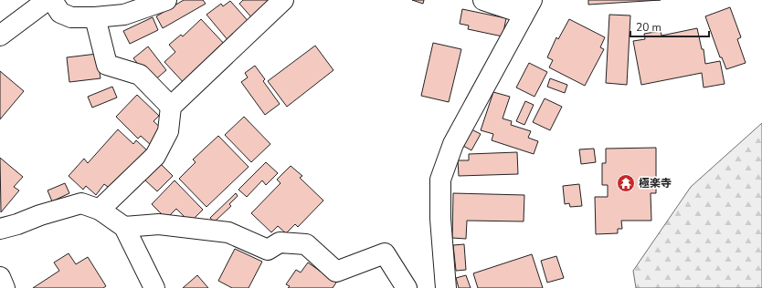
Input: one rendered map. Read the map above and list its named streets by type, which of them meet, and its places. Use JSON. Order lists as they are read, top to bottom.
{
  "places": {
    "temple": ["極楽寺"]
  },
  "scale_bar": "20 m"
}
